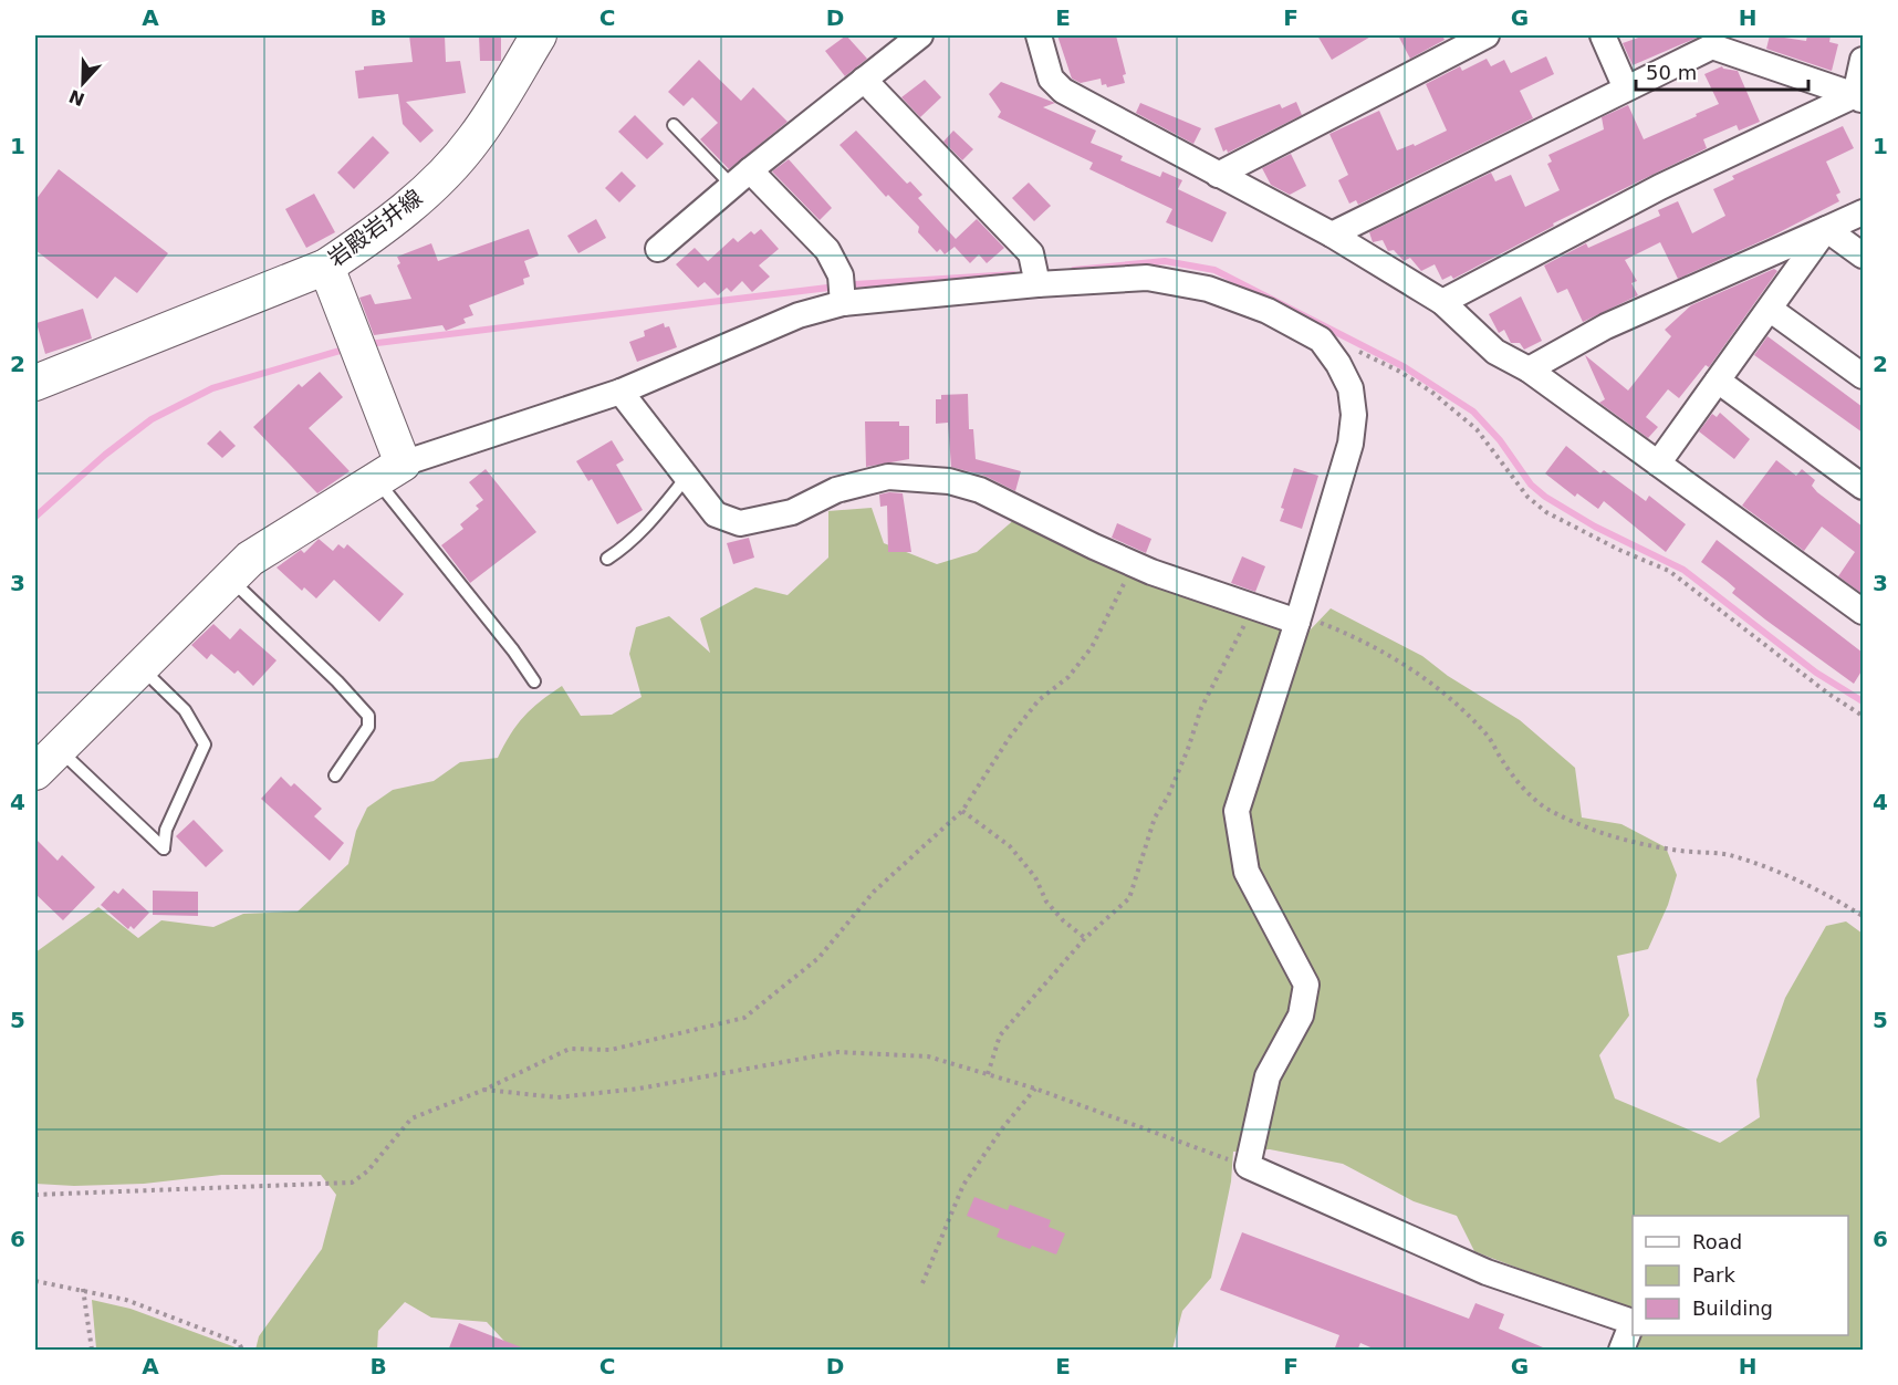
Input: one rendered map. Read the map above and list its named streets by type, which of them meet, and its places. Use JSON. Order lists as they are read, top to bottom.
{
  "streets": {
    "street": ["岩殿岩井線"]
  },
  "legend": ["Road", "Park", "Building"],
  "scale_bar": "50 m",
  "north": "bottom",
  "grid": {
    "columns": [
      "A",
      "B",
      "C",
      "D",
      "E",
      "F",
      "G",
      "H"
    ],
    "rows": [
      "1",
      "2",
      "3",
      "4",
      "5",
      "6"
    ]
  }
}
